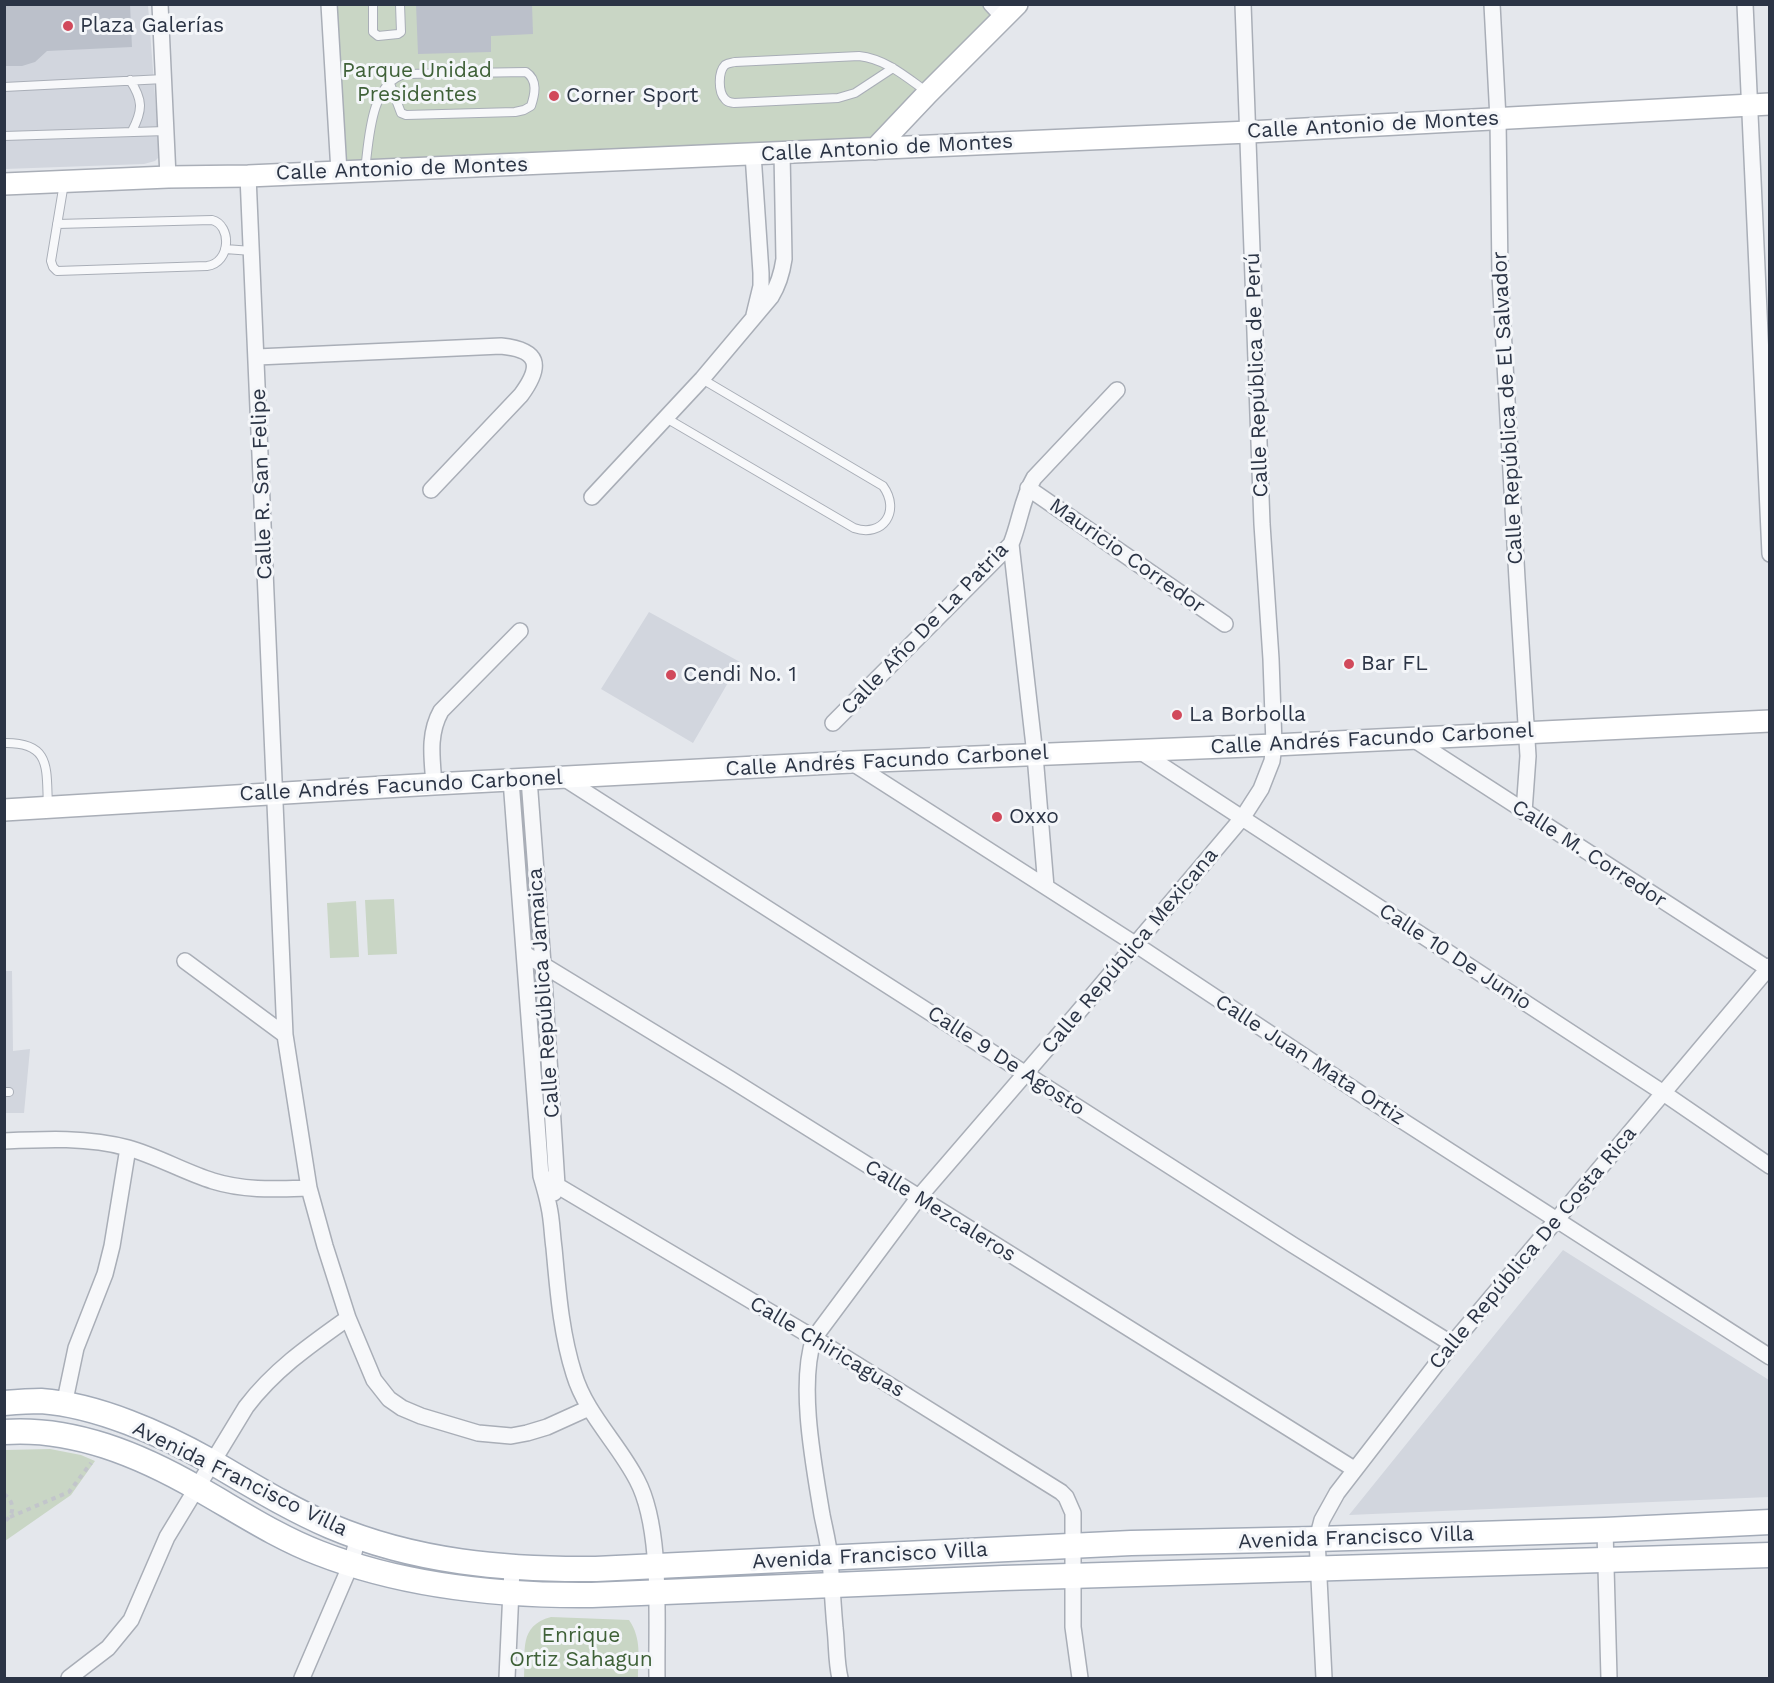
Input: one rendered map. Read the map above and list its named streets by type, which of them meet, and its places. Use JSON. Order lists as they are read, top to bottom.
{
  "streets": {
    "main road": ["Calle Antonio de Montes", "Calle Andrés Facundo Carbonel", "Avenida Francisco Villa"],
    "street": [
      "Calle República de Perú",
      "Calle República de El Salvador",
      "Calle R. San Felipe",
      "Mauricio Corredor",
      "Calle Año De La Patria",
      "Calle M. Corredor",
      "Calle República Mexicana",
      "Calle 10 De Junio",
      "Calle República Jamaica",
      "Calle Juan Mata Ortiz",
      "Calle 9 De Agosto",
      "Calle Mezcaleros",
      "Calle República De Costa Rica",
      "Calle Chiricaguas"
    ]
  },
  "crossings": [
    ["Calle Antonio de Montes", "Calle República de Perú"],
    ["Calle Antonio de Montes", "Calle República de El Salvador"],
    ["Calle Antonio de Montes", "Calle R. San Felipe"],
    ["Calle República de Perú", "Calle Andrés Facundo Carbonel"],
    ["Calle República de Perú", "Calle República Mexicana"],
    ["Calle República de El Salvador", "Calle Andrés Facundo Carbonel"],
    ["Calle República de El Salvador", "Calle M. Corredor"],
    ["Calle R. San Felipe", "Calle Andrés Facundo Carbonel"],
    ["Calle R. San Felipe", "Calle República Jamaica"],
    ["Mauricio Corredor", "Calle Año De La Patria"],
    ["Calle Andrés Facundo Carbonel", "Calle M. Corredor"],
    ["Calle Andrés Facundo Carbonel", "Calle República Mexicana"],
    ["Calle Andrés Facundo Carbonel", "Calle 10 De Junio"],
    ["Calle Andrés Facundo Carbonel", "Calle República Jamaica"],
    ["Calle Andrés Facundo Carbonel", "Calle Juan Mata Ortiz"],
    ["Calle Andrés Facundo Carbonel", "Calle 9 De Agosto"],
    ["Calle M. Corredor", "Calle República De Costa Rica"],
    ["Calle República Mexicana", "Calle 10 De Junio"],
    ["Calle República Mexicana", "Calle Juan Mata Ortiz"],
    ["Calle República Mexicana", "Calle 9 De Agosto"],
    ["Calle República Mexicana", "Calle Mezcaleros"],
    ["Calle República Mexicana", "Calle Chiricaguas"],
    ["Calle República Mexicana", "Avenida Francisco Villa"],
    ["Calle 10 De Junio", "Calle República De Costa Rica"],
    ["Calle República Jamaica", "Calle Mezcaleros"],
    ["Calle República Jamaica", "Calle Chiricaguas"],
    ["Calle República Jamaica", "Avenida Francisco Villa"],
    ["Calle Juan Mata Ortiz", "Calle República De Costa Rica"],
    ["Calle 9 De Agosto", "Calle República De Costa Rica"],
    ["Calle Mezcaleros", "Calle República De Costa Rica"],
    ["Calle República De Costa Rica", "Avenida Francisco Villa"],
    ["Calle Chiricaguas", "Avenida Francisco Villa"]
  ],
  "parks": ["Parque Unidad Presidentes", "Enrique Ortiz Sahagun"],
  "places": [
    "Plaza Galerías",
    "Corner Sport",
    "Bar FL",
    "Cendi No. 1",
    "La Borbolla",
    "Oxxo"
  ]
}
